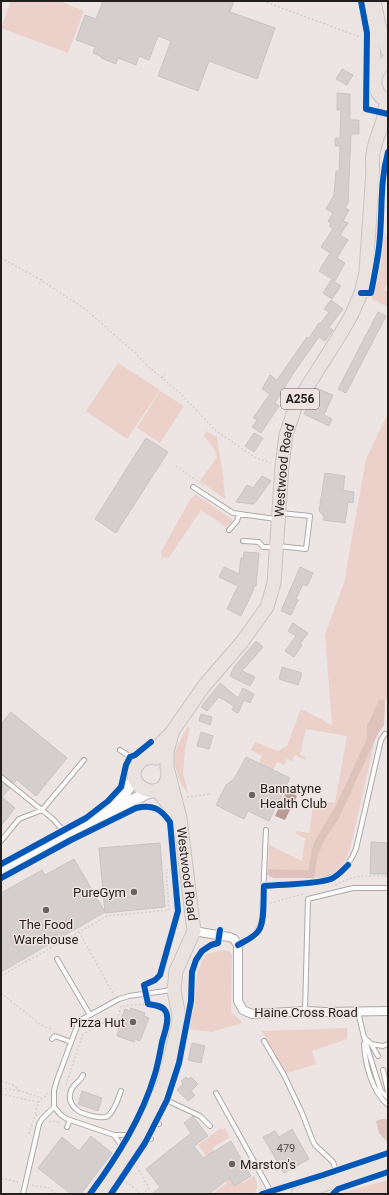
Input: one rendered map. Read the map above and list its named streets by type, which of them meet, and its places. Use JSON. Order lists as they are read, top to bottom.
{
  "streets": {
    "main road": ["A256", "Westwood Road"],
    "street": ["Haine Cross Road"]
  },
  "crossings": [
    ["A256", "Westwood Road"]
  ],
  "places": [
    "Bannatyne Health Club",
    "PureGym",
    "The Food Warehouse",
    "Pizza Hut",
    "Marston's"
  ],
  "house_numbers": ["479"]
}
